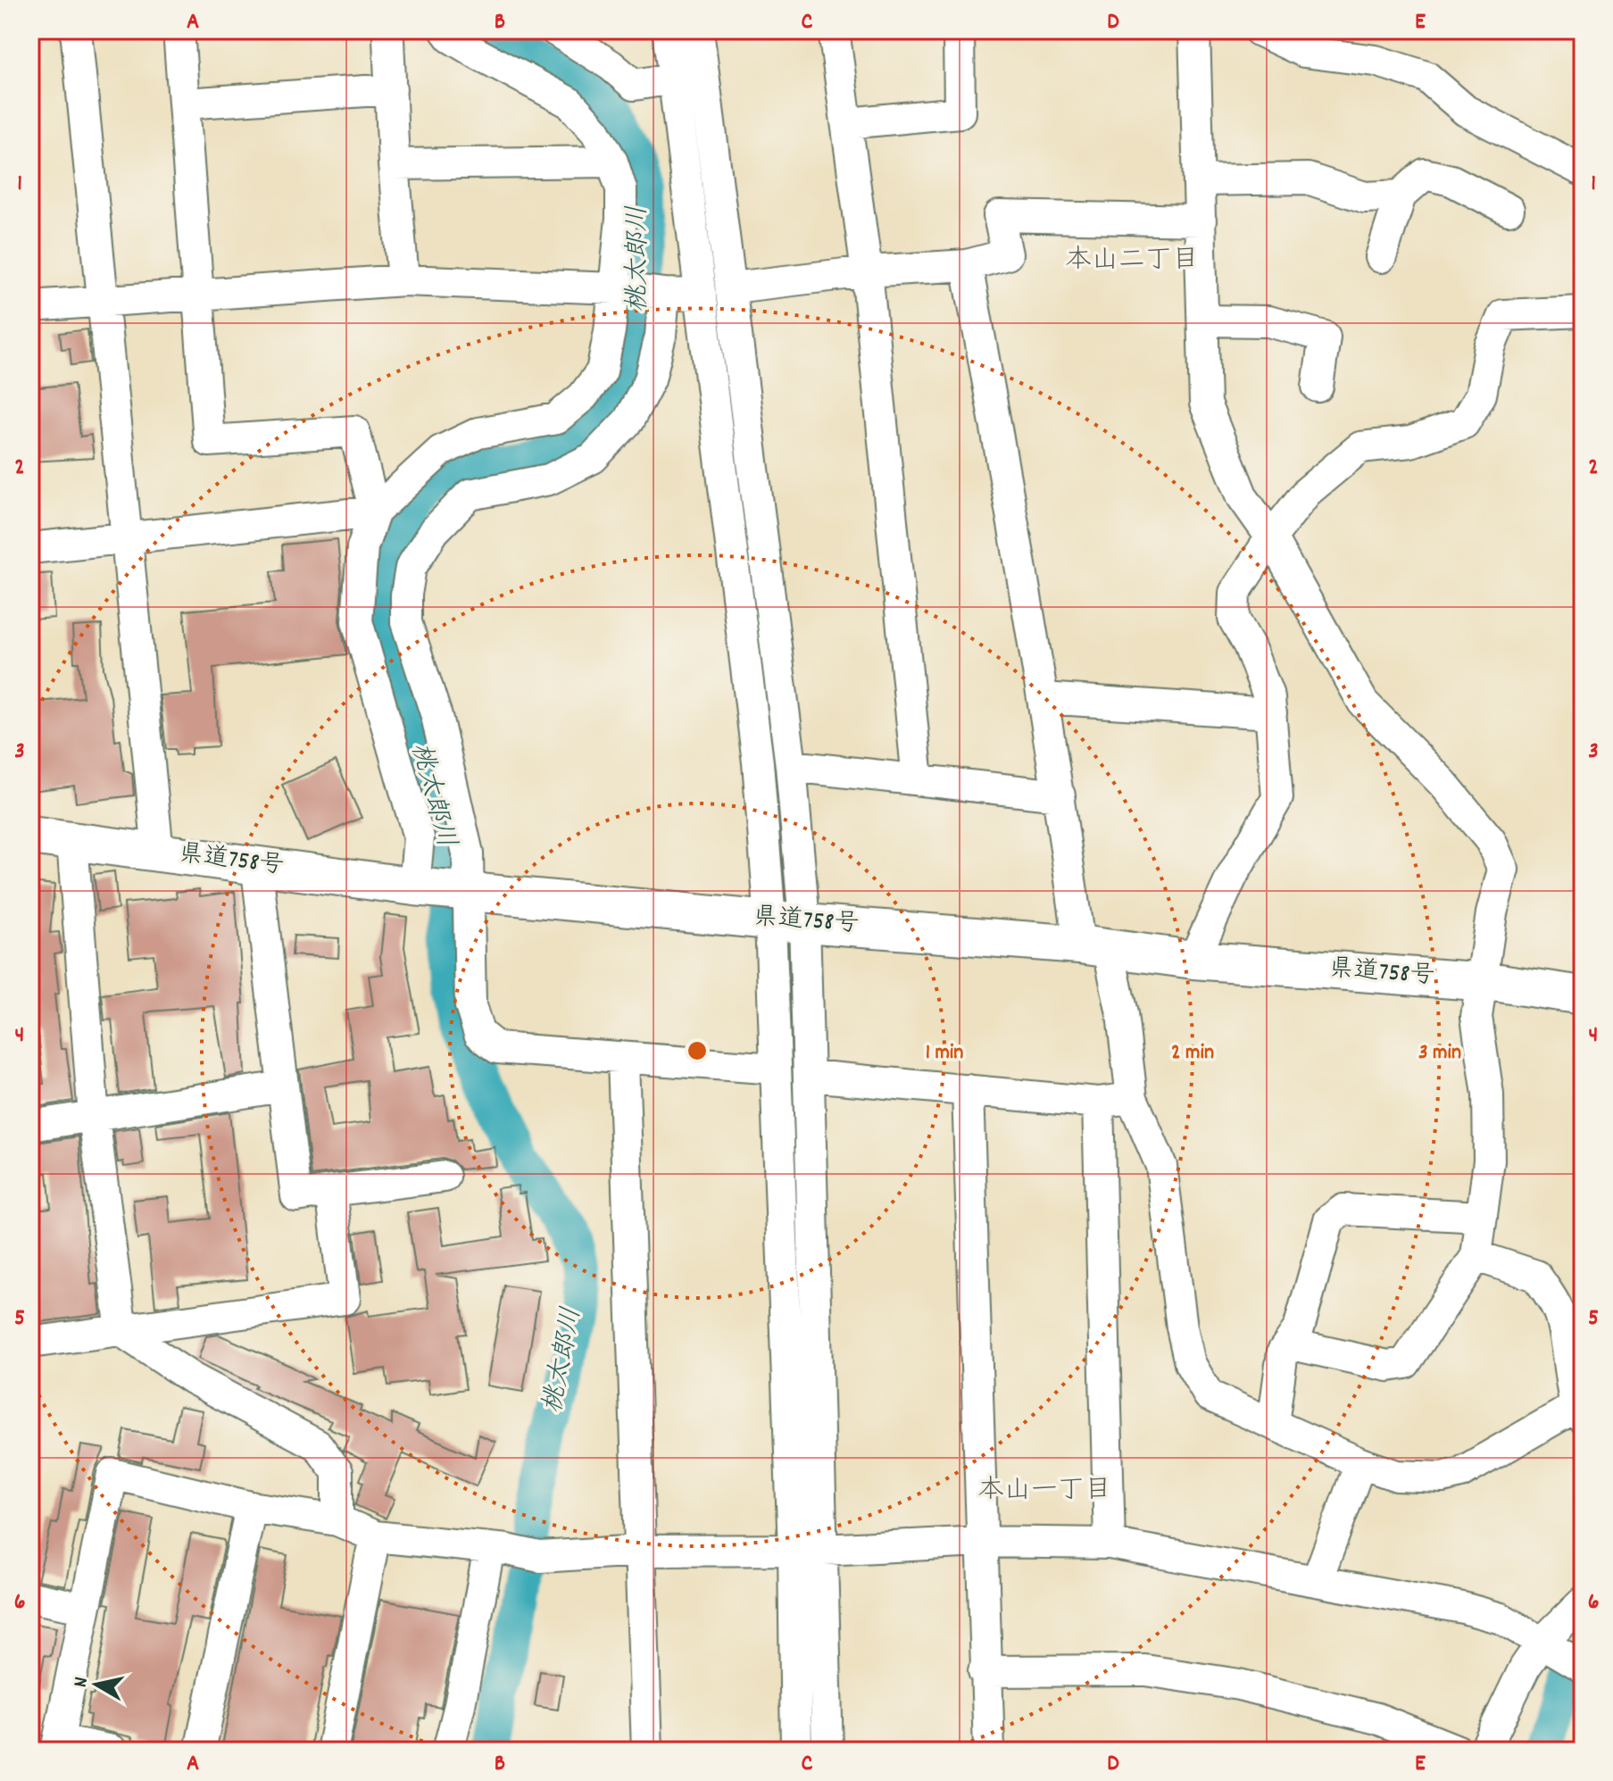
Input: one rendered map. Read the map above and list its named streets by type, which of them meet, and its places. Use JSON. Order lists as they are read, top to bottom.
{
  "streets": {
    "main road": ["県道758号"]
  },
  "districts": ["本山二丁目", "本山一丁目"],
  "water": ["桃太郎川"],
  "north": "left",
  "grid": {
    "columns": [
      "A",
      "B",
      "C",
      "D",
      "E"
    ],
    "rows": [
      "1",
      "2",
      "3",
      "4",
      "5",
      "6"
    ]
  },
  "rings": ["1 min", "2 min", "3 min"]
}
